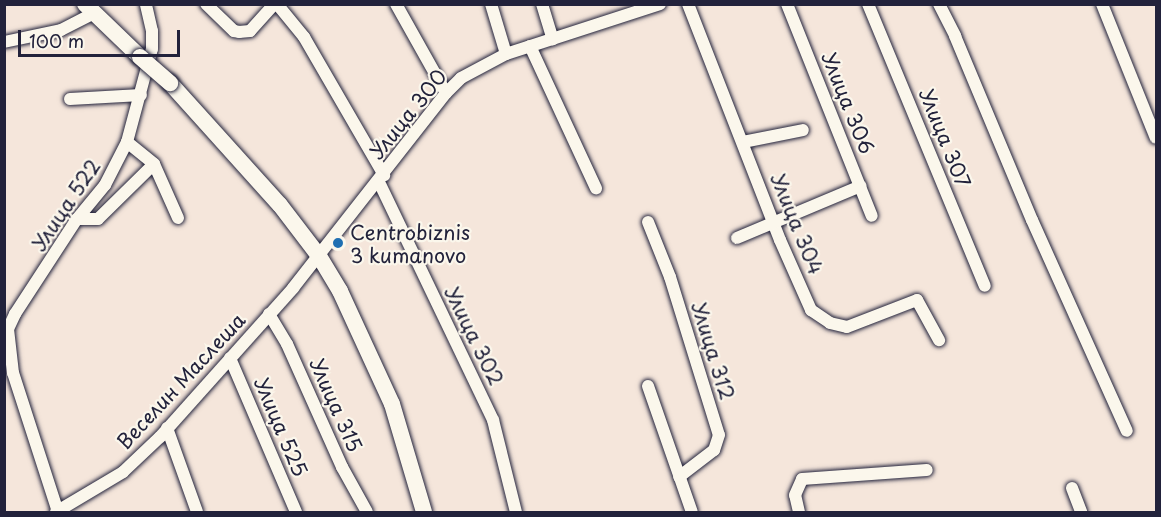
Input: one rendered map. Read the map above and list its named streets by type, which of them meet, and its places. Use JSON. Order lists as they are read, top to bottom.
{
  "streets": {
    "street": [
      "Улица 306",
      "Улица 300",
      "Улица 307",
      "Улица 522",
      "Улица 304",
      "Улица 302",
      "Улица 312",
      "Веселин Маслеша",
      "Улица 315",
      "Улица 525"
    ]
  },
  "crossings": [
    ["Улица 300", "Улица 302"],
    ["Улица 300", "Веселин Маслеша"],
    ["Веселин Маслеша", "Улица 315"],
    ["Веселин Маслеша", "Улица 525"]
  ],
  "places": ["Centrobiznis 3 kumanovo"],
  "scale_bar": "100 m"
}
